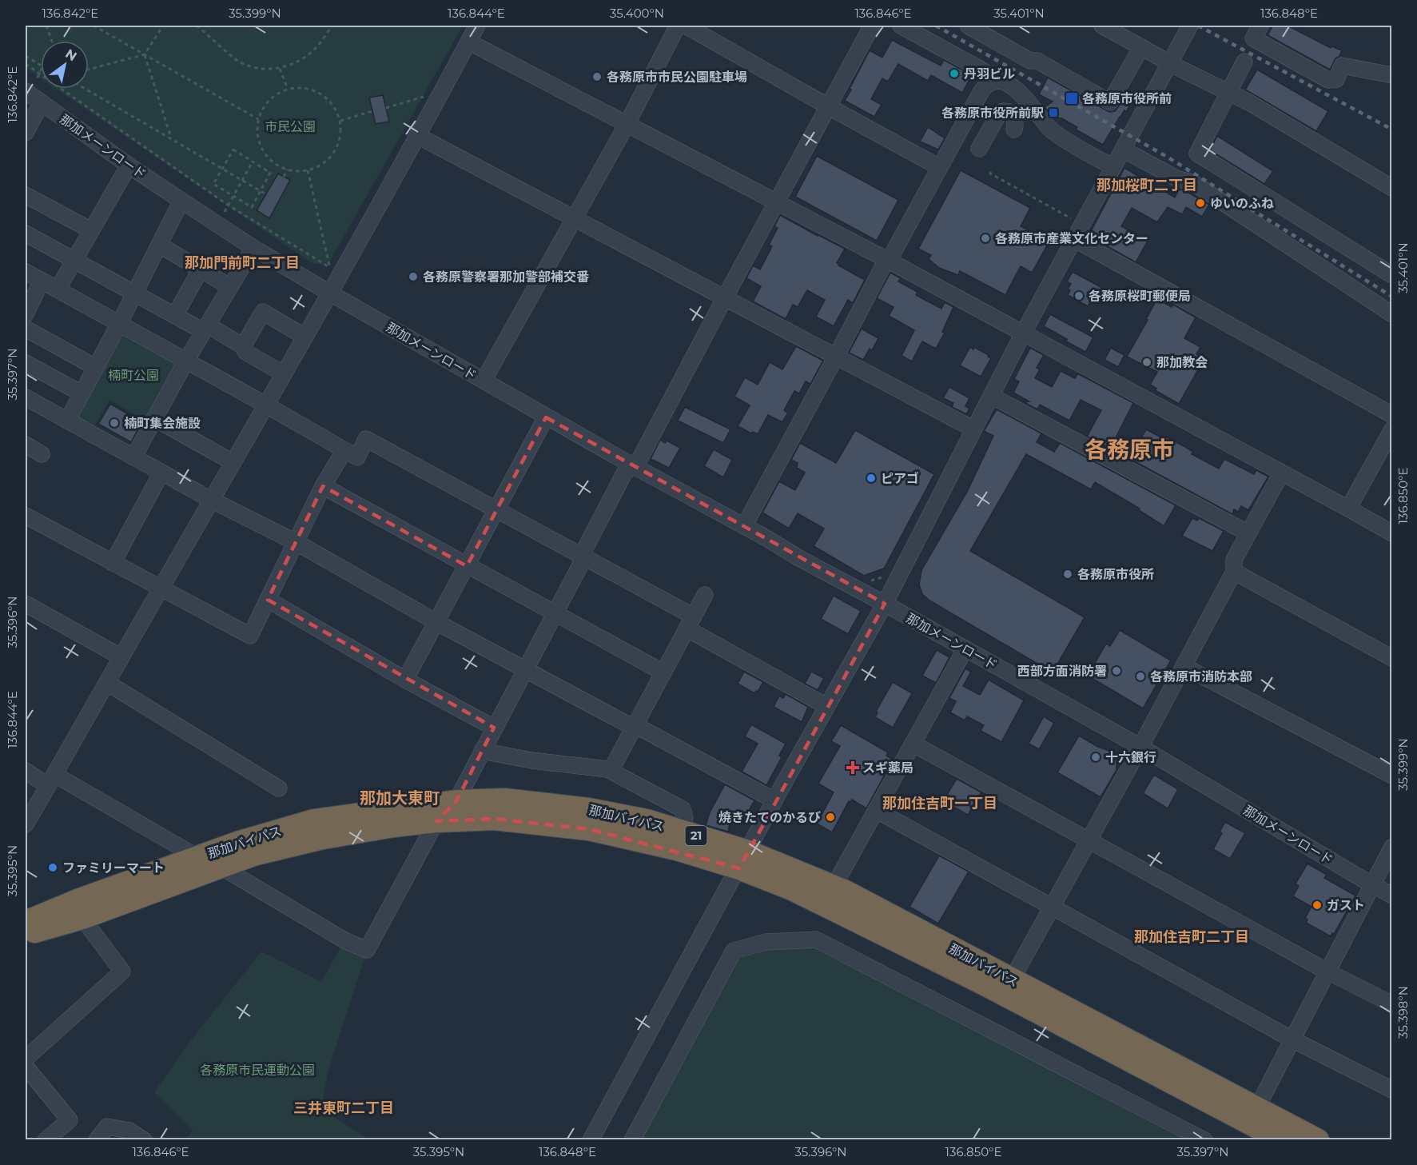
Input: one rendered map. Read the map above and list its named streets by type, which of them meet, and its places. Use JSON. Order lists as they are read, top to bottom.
{
  "streets": {
    "highway": ["那加バイパス", "21"],
    "street": ["那加メーンロード"]
  },
  "districts": [
    "那加桜町二丁目",
    "那加門前町二丁目",
    "各務原市",
    "那加大東町",
    "那加住吉町一丁目",
    "那加住吉町二丁目",
    "三井東町二丁目"
  ],
  "parks": ["市民公園", "楠町公園", "各務原市民運動公園"],
  "places": {
    "other": [
      "丹羽ビル",
      "各務原市市民公園駐車場",
      "ゆいのふね",
      "各務原市産業文化センター",
      "各務原警察署那加警部補交番",
      "各務原桜町郵便局",
      "那加教会",
      "楠町集会施設",
      "ピアゴ",
      "各務原市役所",
      "西部方面消防署",
      "各務原市消防本部",
      "十六銀行",
      "焼きたてのかるび",
      "ファミリーマート",
      "ガスト"
    ],
    "transit": ["各務原市役所前", "各務原市役所前駅"],
    "health": ["スギ薬局"]
  },
  "north": "top right",
  "coordinates": [
    "136.842°E",
    "35.399°N",
    "136.844°E",
    "35.400°N",
    "136.846°E",
    "35.401°N",
    "136.848°E",
    "35.397°N",
    "136.850°E",
    "35.396°N",
    "35.395°N",
    "35.398°N"
  ]
}
